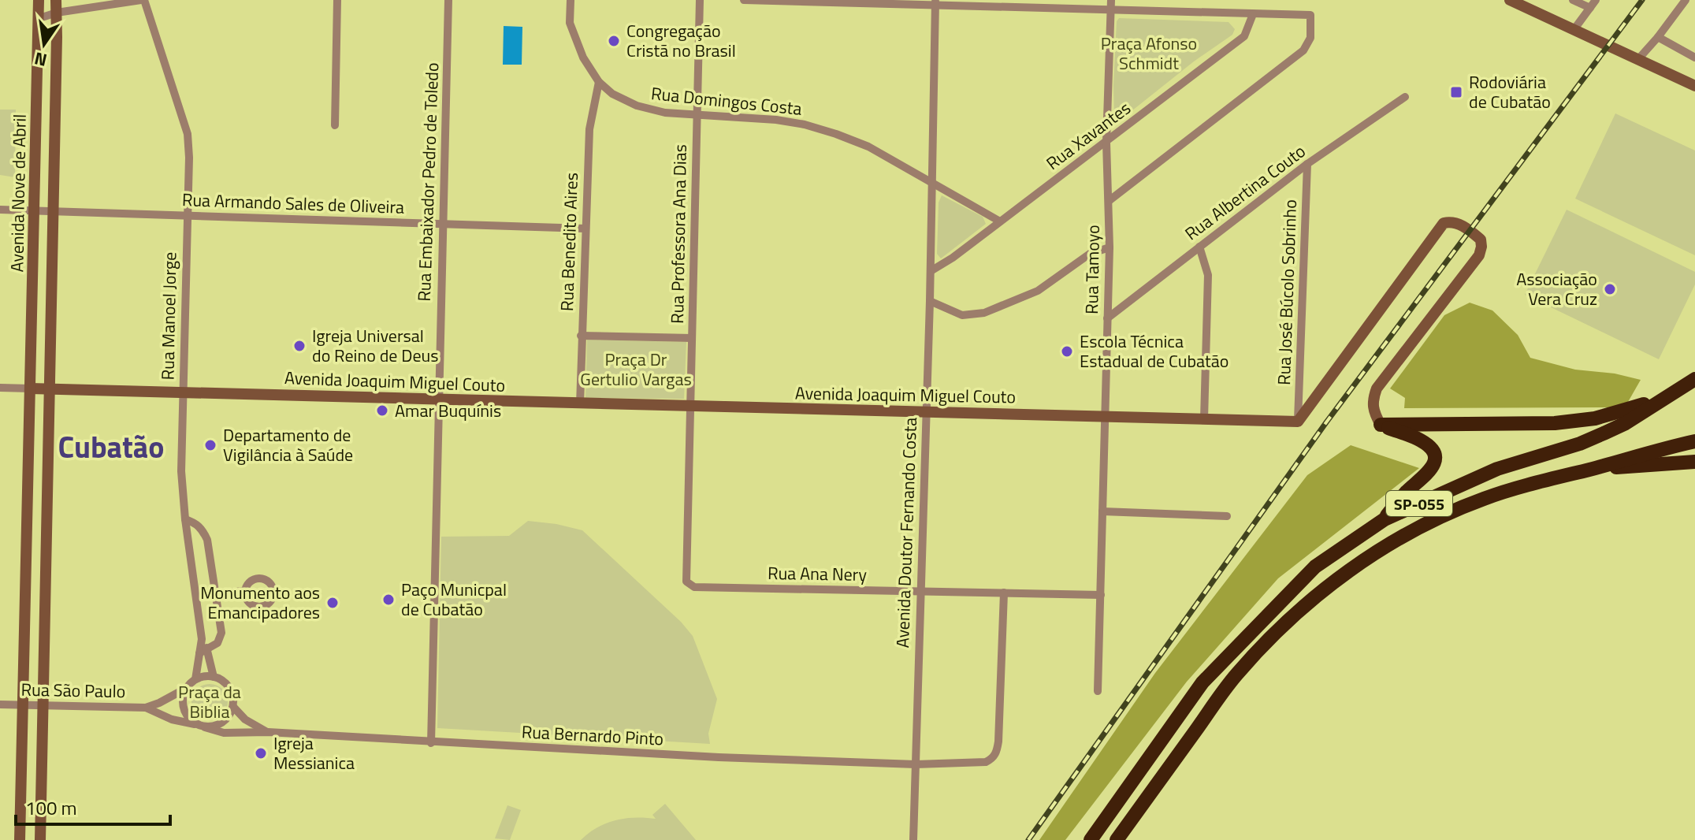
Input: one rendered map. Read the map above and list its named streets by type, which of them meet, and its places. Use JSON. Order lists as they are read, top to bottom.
{
  "streets": {
    "highway": ["SP-055"],
    "street": [
      "Rua Domingos Costa",
      "Rua Xavantes",
      "Rua Embaixador Pedro de Toledo",
      "Rua Albertina Couto",
      "Avenida Nove de Abril",
      "Rua Armando Sales de Oliveira",
      "Rua Professora Ana Dias",
      "Rua Benedito Aires",
      "Rua Tamoyo",
      "Rua José Búcolo Sobrinho",
      "Rua Manoel Jorge",
      "Avenida Joaquim Miguel Couto",
      "Avenida Doutor Fernando Costa",
      "Rua Ana Nery",
      "Rua São Paulo",
      "Rua Bernardo Pinto"
    ]
  },
  "crossings": [
    ["Rua Domingos Costa", "Rua Xavantes"],
    ["Rua Domingos Costa", "Rua Professora Ana Dias"],
    ["Rua Domingos Costa", "Rua Benedito Aires"],
    ["Rua Domingos Costa", "Avenida Doutor Fernando Costa"],
    ["Rua Xavantes", "Rua Tamoyo"],
    ["Rua Xavantes", "Avenida Doutor Fernando Costa"],
    ["Rua Embaixador Pedro de Toledo", "Rua Armando Sales de Oliveira"],
    ["Rua Embaixador Pedro de Toledo", "Avenida Joaquim Miguel Couto"],
    ["Rua Embaixador Pedro de Toledo", "Rua Bernardo Pinto"],
    ["Rua Albertina Couto", "Rua Tamoyo"],
    ["Rua Albertina Couto", "Rua José Búcolo Sobrinho"],
    ["Avenida Nove de Abril", "Rua Armando Sales de Oliveira"],
    ["Avenida Nove de Abril", "Avenida Joaquim Miguel Couto"],
    ["Avenida Nove de Abril", "Rua São Paulo"],
    ["Rua Armando Sales de Oliveira", "Rua Benedito Aires"],
    ["Rua Armando Sales de Oliveira", "Rua Manoel Jorge"],
    ["Rua Professora Ana Dias", "Avenida Joaquim Miguel Couto"],
    ["Rua Professora Ana Dias", "Rua Ana Nery"],
    ["Rua Benedito Aires", "Avenida Joaquim Miguel Couto"],
    ["Rua Tamoyo", "Avenida Joaquim Miguel Couto"],
    ["Rua Tamoyo", "Rua Ana Nery"],
    ["Rua José Búcolo Sobrinho", "Avenida Joaquim Miguel Couto"],
    ["Rua Manoel Jorge", "Avenida Joaquim Miguel Couto"],
    ["Rua Manoel Jorge", "Rua São Paulo"],
    ["Rua Manoel Jorge", "Rua Bernardo Pinto"],
    ["Avenida Joaquim Miguel Couto", "Avenida Doutor Fernando Costa"],
    ["Avenida Doutor Fernando Costa", "Rua Ana Nery"],
    ["Avenida Doutor Fernando Costa", "Rua Bernardo Pinto"],
    ["Rua Ana Nery", "Rua Bernardo Pinto"],
    ["Rua São Paulo", "Rua Bernardo Pinto"]
  ],
  "districts": ["Cubatão"],
  "parks": ["Praça Afonso Schmidt", "Praça Dr Gertulio Vargas", "Praça da Biblia"],
  "places": {
    "other": [
      "Congregação Cristã no Brasil",
      "Associação Vera Cruz",
      "Igreja Universal do Reino de Deus",
      "Escola Técnica Estadual de Cubatão",
      "Amar Buquínis",
      "Departamento de Vigilância à Saúde",
      "Paço Municpal de Cubatão",
      "Monumento aos Emancipadores",
      "Igreja Messianica"
    ],
    "transit": ["Rodoviária de Cubatão"]
  },
  "scale_bar": "100 m",
  "north": "bottom"
}
